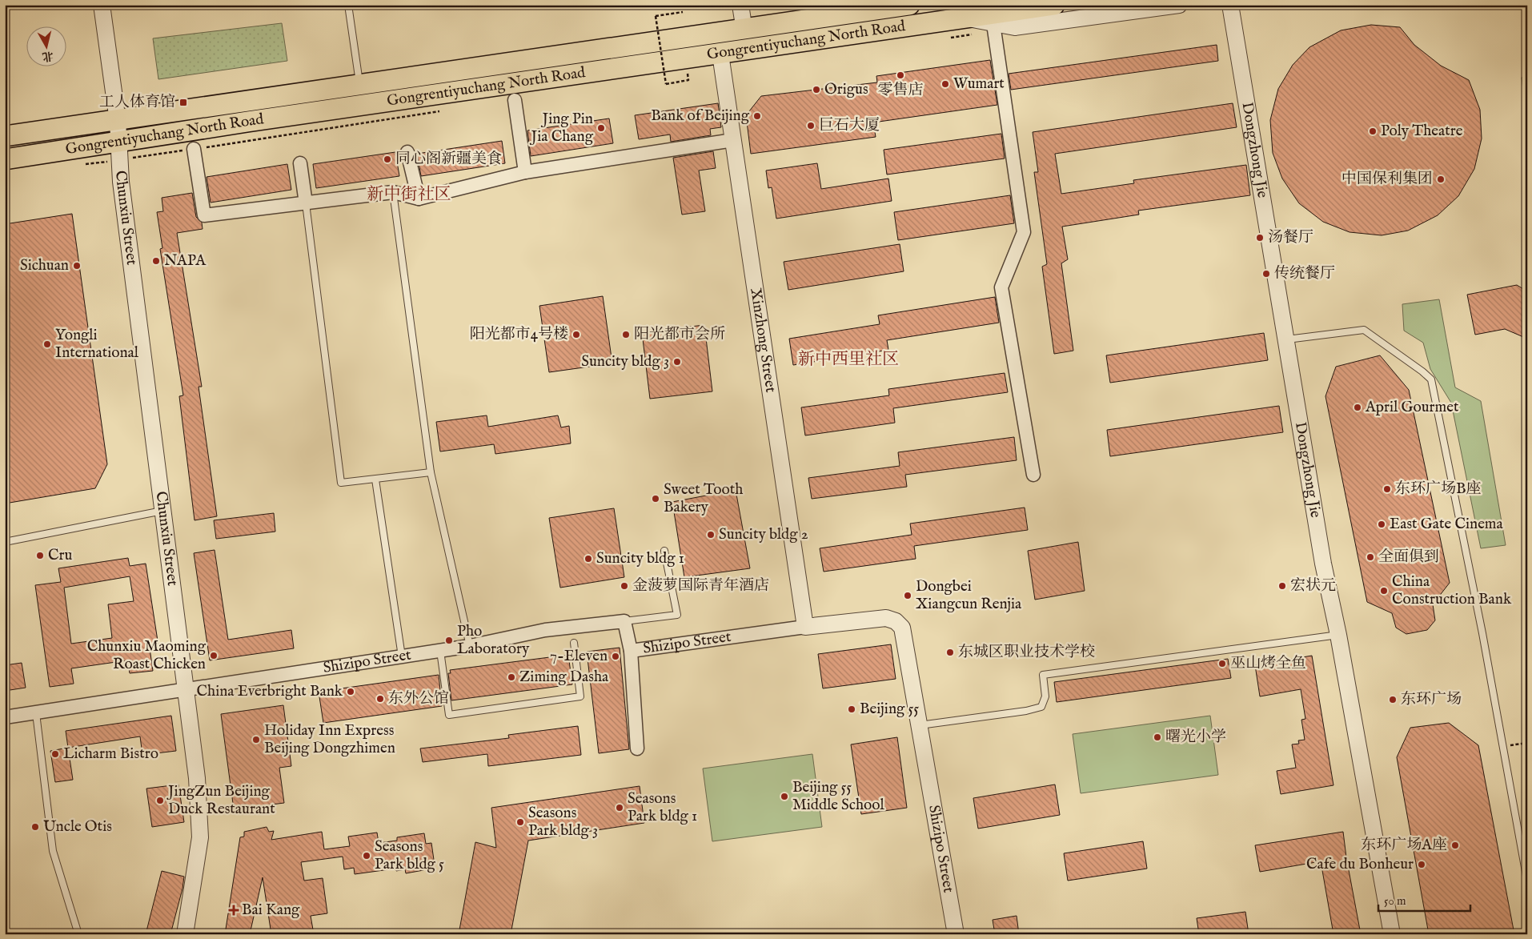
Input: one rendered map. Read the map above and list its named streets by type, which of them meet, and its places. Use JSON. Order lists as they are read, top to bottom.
{
  "streets": {
    "main road": ["Gongrentiyuchang North Road"],
    "street": [
      "Dongzhong Jie",
      "Chunxiu Street",
      "Xinzhong Street",
      "Shizipo Street"
    ]
  },
  "crossings": [
    ["Gongrentiyuchang North Road", "Chunxiu Street"],
    ["Gongrentiyuchang North Road", "Xinzhong Street"],
    ["Chunxiu Street", "Shizipo Street"],
    ["Xinzhong Street", "Shizipo Street"]
  ],
  "districts": ["新中街社区", "新中西里社区"],
  "places": {
    "other": [
      "零售店",
      "Wumart",
      "Origus",
      "Bank of Beijing",
      "巨石大厦",
      "Jing Pin Jia Chang",
      "Poly Theatre",
      "同心阁新疆美食",
      "中国保利集团",
      "汤餐厅",
      "NAPA",
      "Sichuan",
      "传统餐厅",
      "阳光都市4号楼",
      "阳光都市会所",
      "Yongli International",
      "Suncity bldg 3",
      "April Gourmet",
      "东环广场B座",
      "Sweet Tooth Bakery",
      "East Gate Cinema",
      "Suncity bldg 2",
      "Cru",
      "全面俱到",
      "Suncity bldg 1",
      "金菠萝国际青年酒店",
      "宏状元",
      "China Construction Bank",
      "Dongbei Xiangcun Renjia",
      "Pho Laboratory",
      "东城区职业技术学校",
      "Chunxiu Maoming Roast Chicken",
      "7-Eleven",
      "巫山烤全鱼",
      "Ziming Dasha",
      "China Everbright Bank",
      "东外公馆",
      "东环广场",
      "Beijing 55",
      "曙光小学",
      "Holiday Inn Express Beijing Dongzhimen",
      "Licharm Bistro",
      "Beijing 55 Middle School",
      "JingZun Beijing Duck Restaurant",
      "Seasons Park bldg 1",
      "Seasons Park bldg 3",
      "Uncle Otis",
      "东环广场A座",
      "Seasons Park bldg 5",
      "Cafe du Bonheur"
    ],
    "transit": ["工人体育馆"],
    "health": ["Bai Kang"]
  },
  "scale_bar": "50 m",
  "north": "bottom"
}
